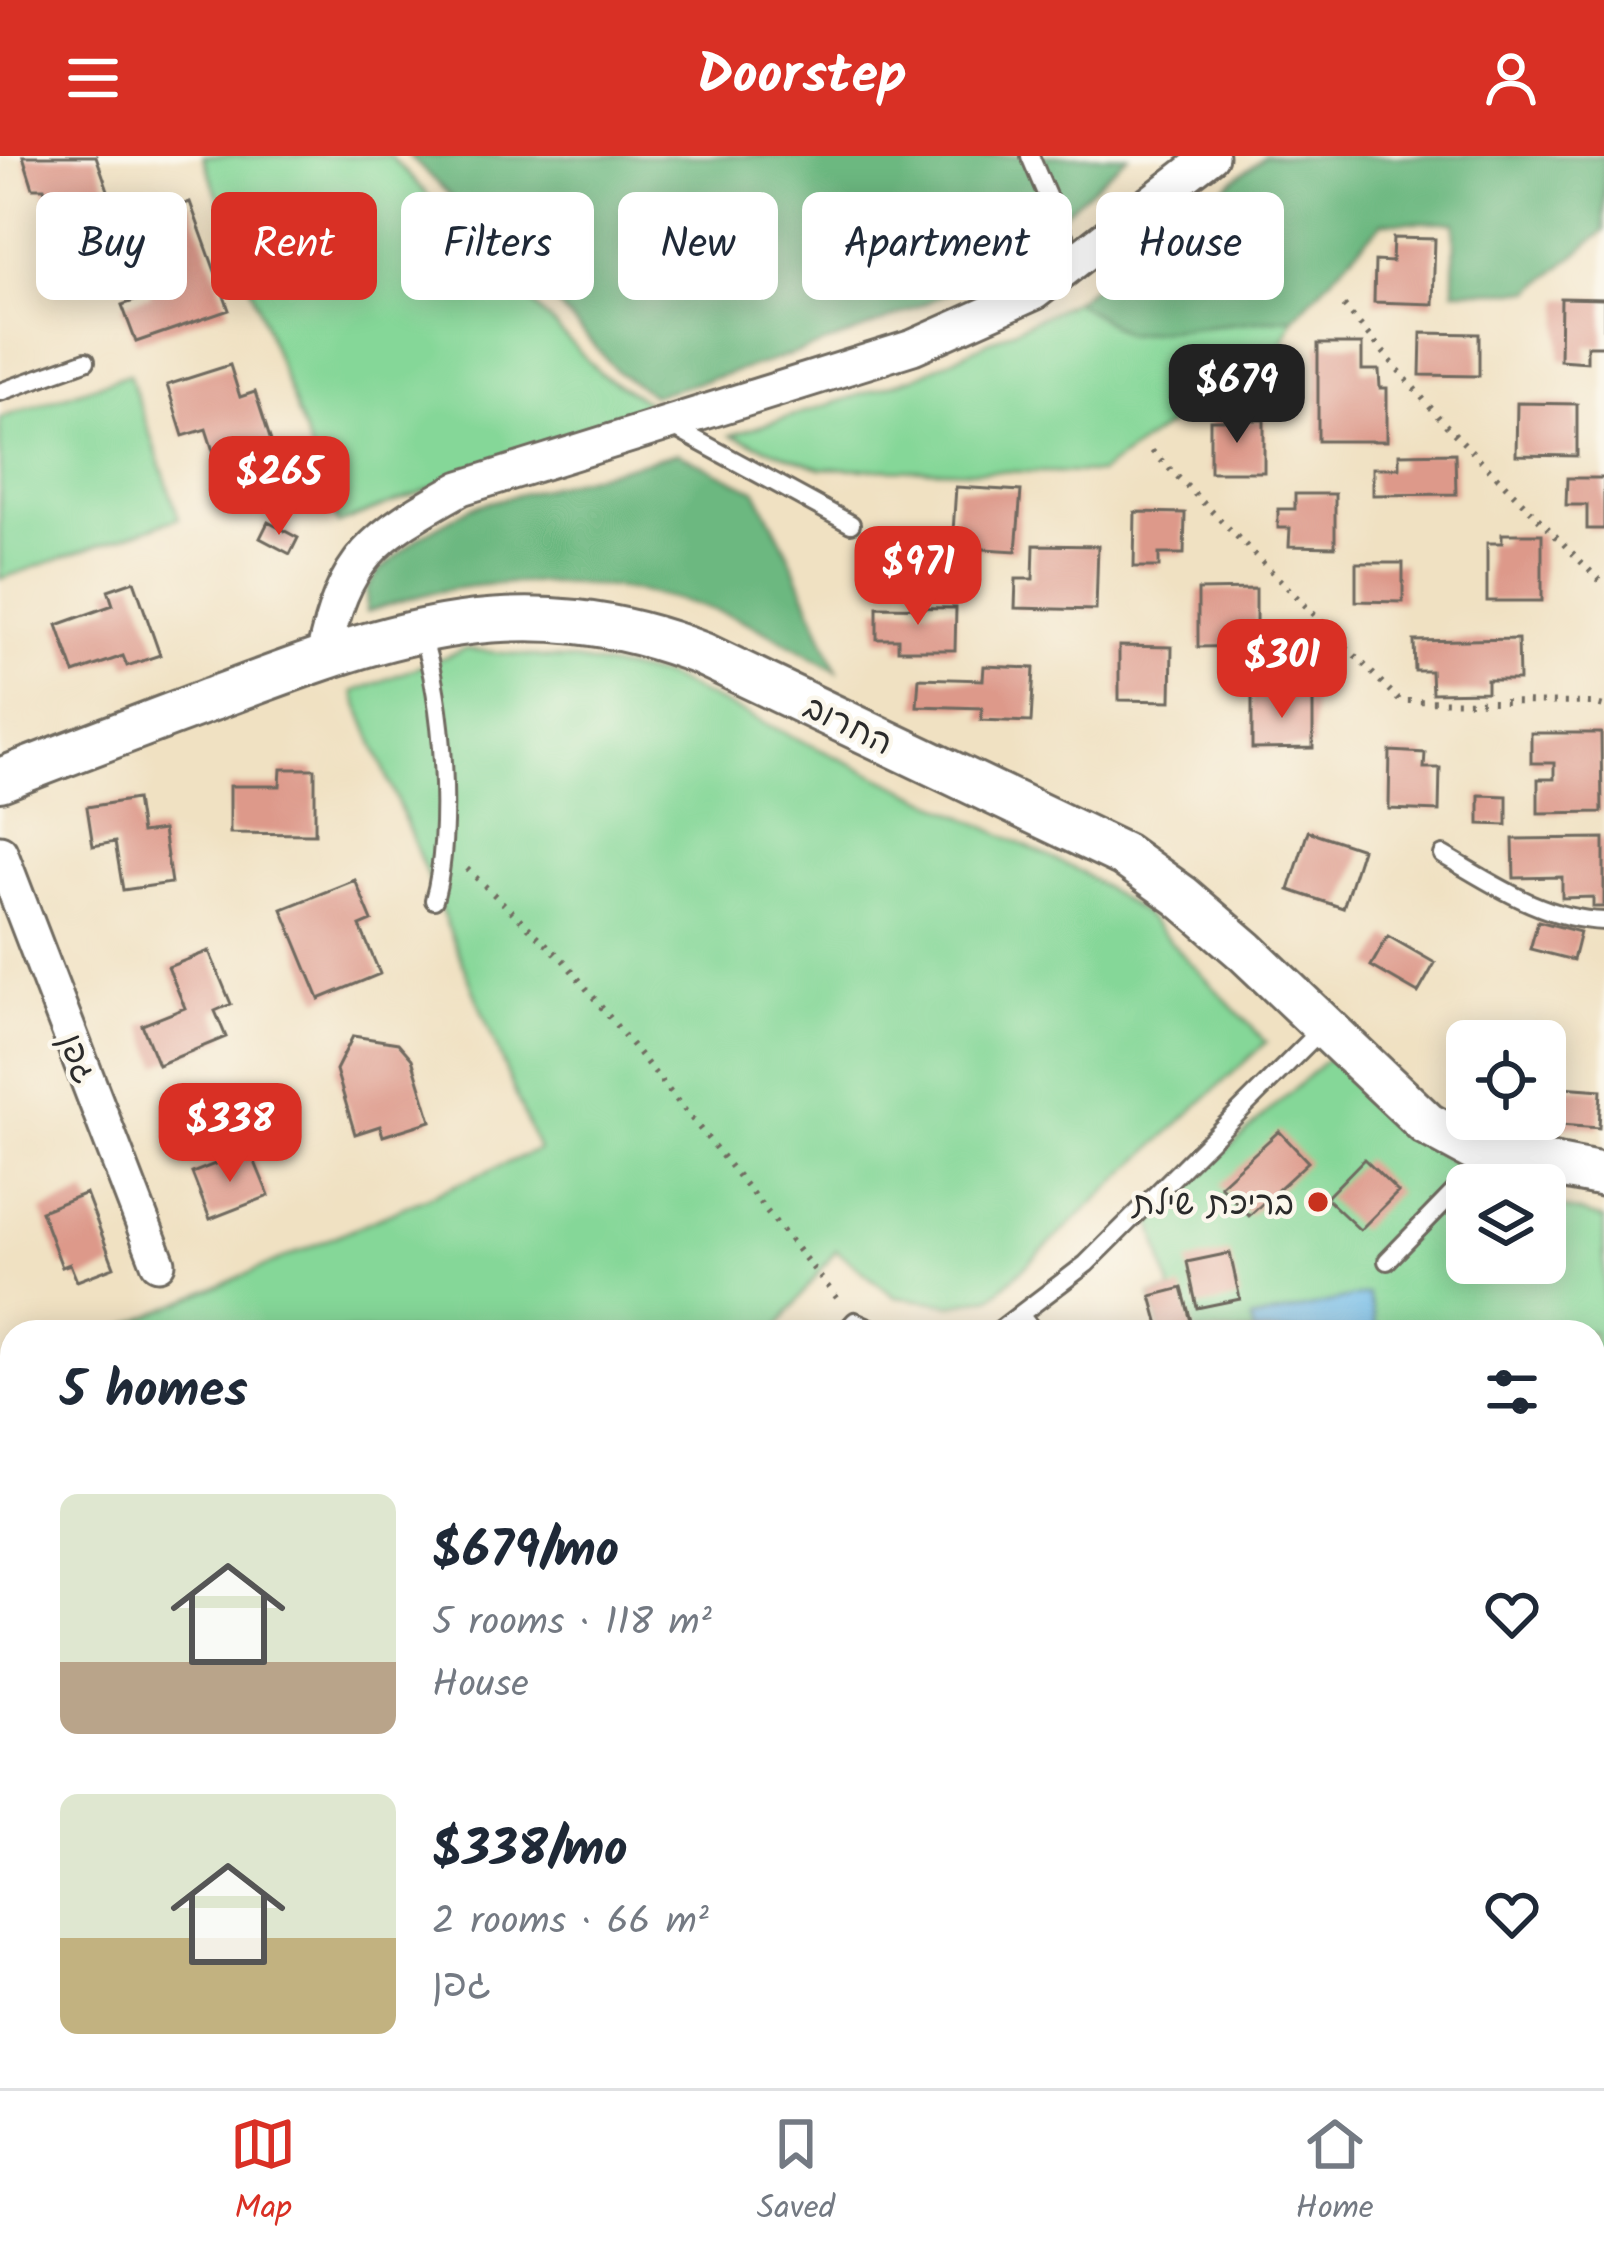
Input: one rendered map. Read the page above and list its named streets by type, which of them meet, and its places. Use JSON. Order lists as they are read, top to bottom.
{
  "streets": {
    "street": ["החרוב", "גפן"]
  },
  "places": ["בריכת שילת"],
  "page": {
    "header": "Doorstep",
    "chip": [
      "Buy",
      "Rent",
      "Filters",
      "New",
      "Apartment",
      "House"
    ],
    "price": [
      "$679",
      "$265",
      "$971",
      "$301",
      "$338"
    ],
    "heading": "5 homes",
    "list": [
      {
        "name": "$679/mo",
        "note": "5 rooms · 118 m² · House"
      },
      {
        "name": "$338/mo",
        "note": "2 rooms · 66 m² · גפן"
      }
    ],
    "tabs": ["Map", "Saved", "Home"]
  }
}
